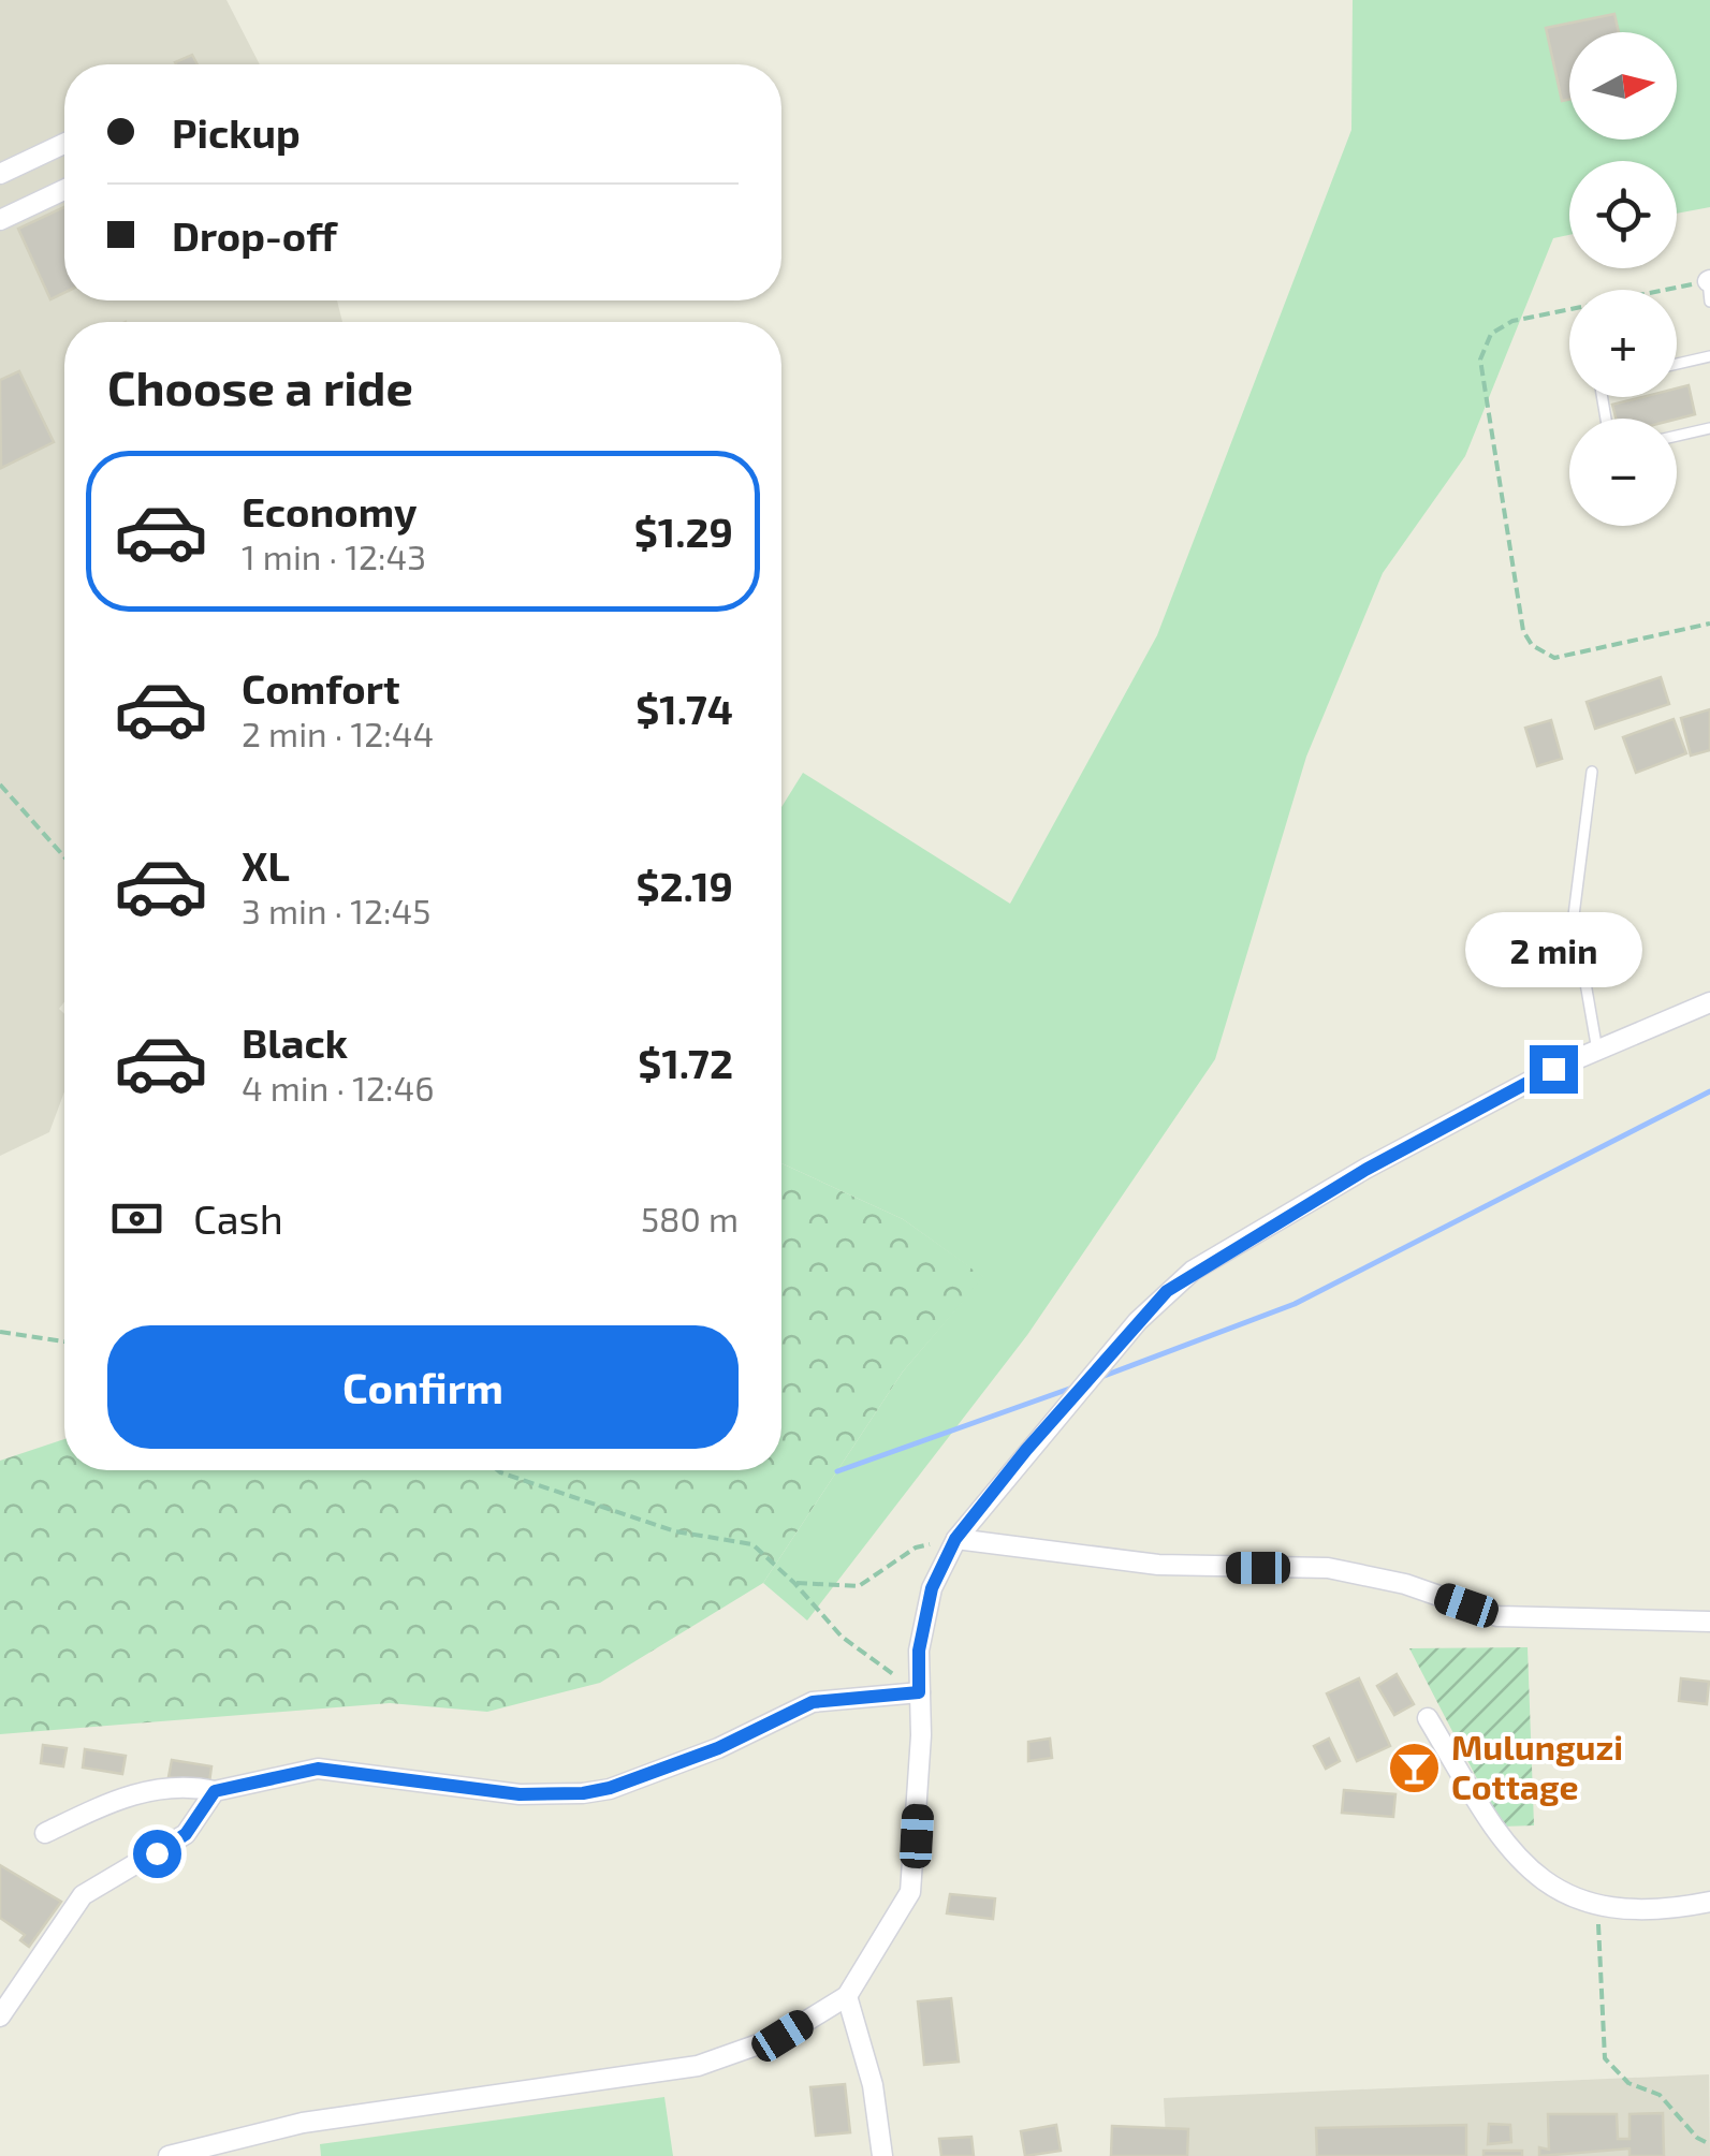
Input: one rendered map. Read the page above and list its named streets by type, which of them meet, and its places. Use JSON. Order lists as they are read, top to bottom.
{
  "places": {
    "bar": ["Mulunguzi Cottage"]
  },
  "north": "right",
  "page": {
    "map_buttons": ["+", "−"],
    "banner": ["Pickup", "Drop-off"],
    "heading": "Choose a ride",
    "list": [
      {
        "name": "Economy",
        "note": "1 min · 12:43",
        "value": "$1.29"
      },
      {
        "name": "Comfort",
        "note": "2 min · 12:44",
        "value": "$1.74"
      },
      {
        "name": "XL",
        "note": "3 min · 12:45",
        "value": "$2.19"
      },
      {
        "name": "Black",
        "note": "4 min · 12:46",
        "value": "$1.72"
      }
    ],
    "bubble": "2 min",
    "pay": ["Cash", "580 m"],
    "buttons": "Confirm"
  }
}
